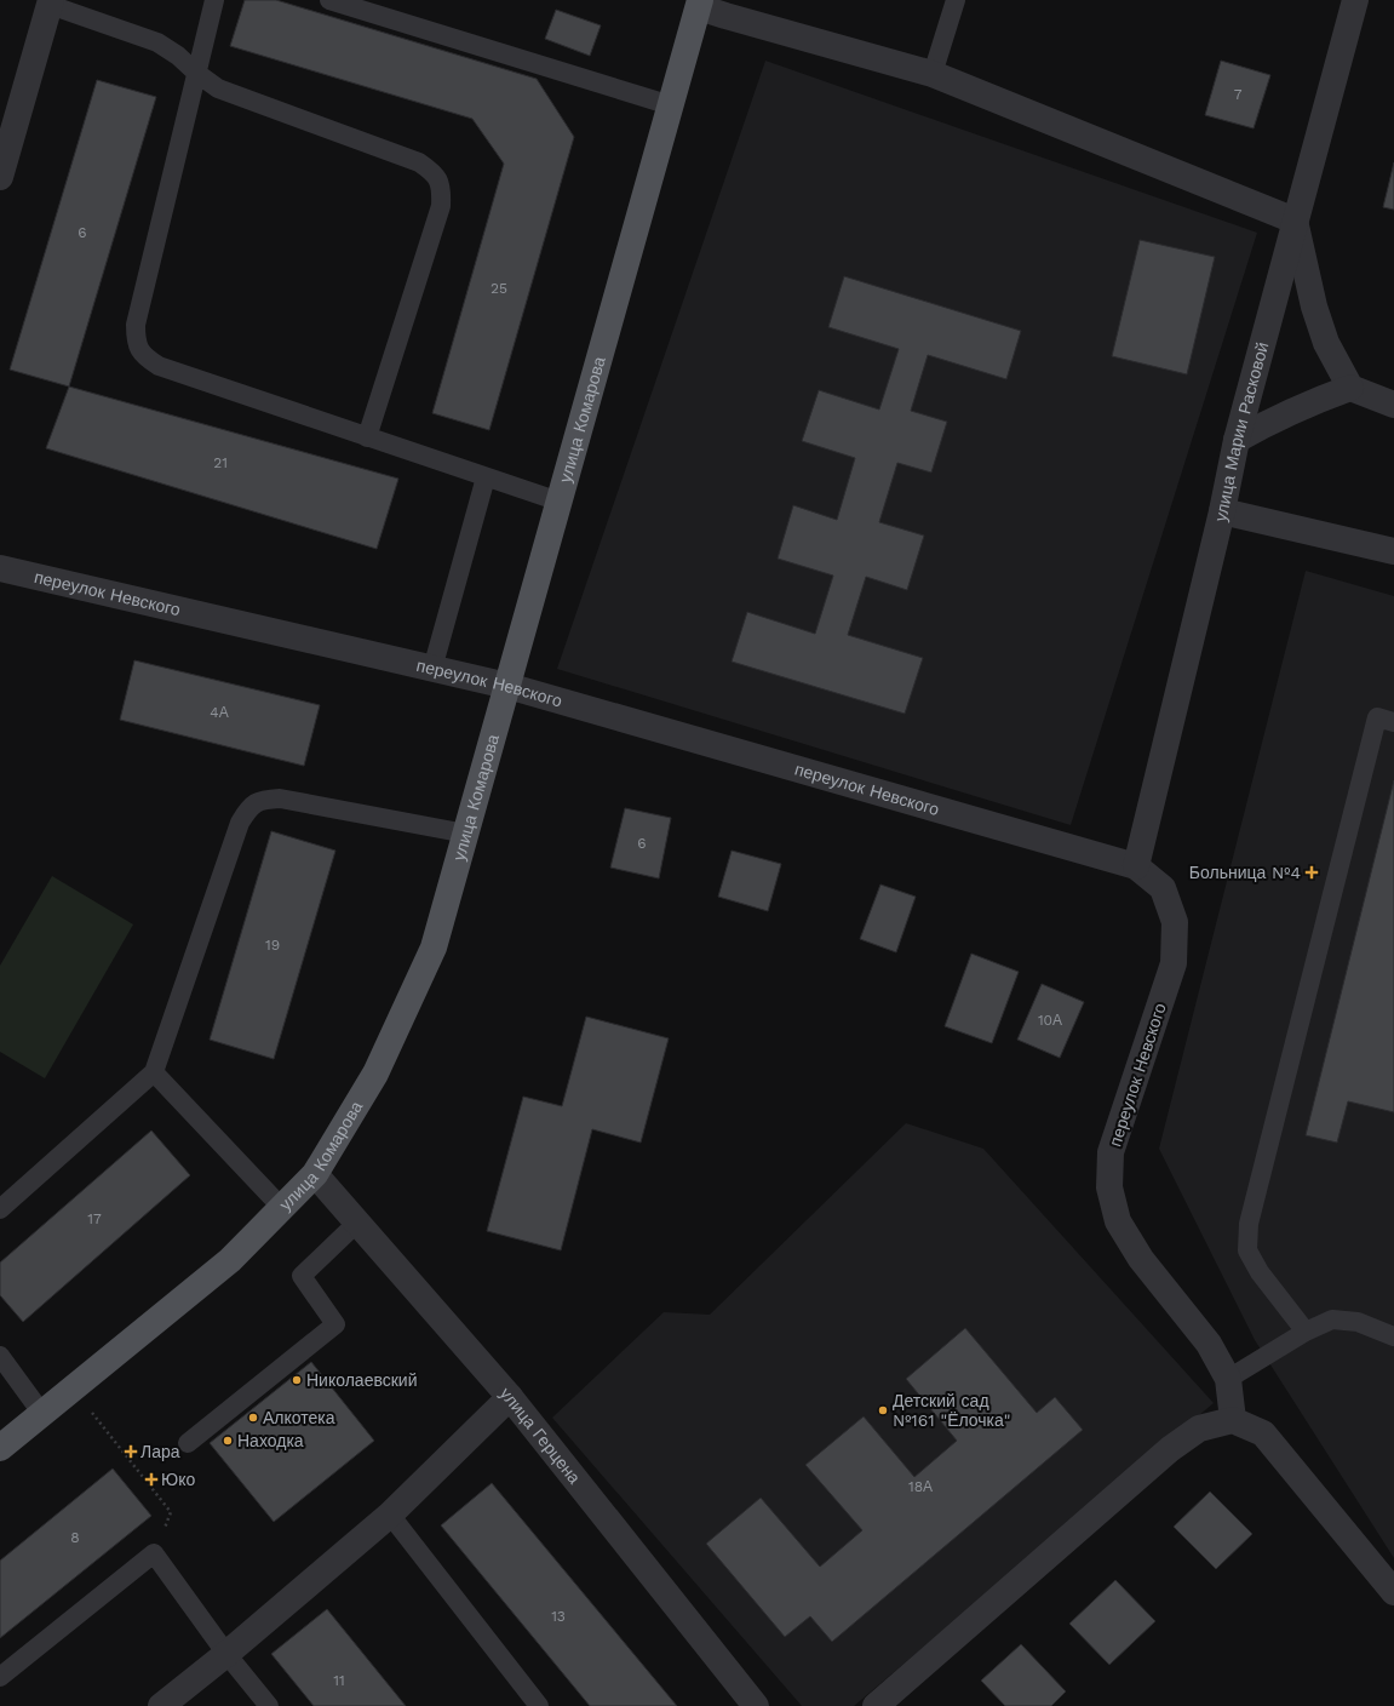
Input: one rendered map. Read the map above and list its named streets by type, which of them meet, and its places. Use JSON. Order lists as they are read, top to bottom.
{
  "streets": {
    "main road": ["улица Комарова"],
    "street": ["улица Марии Расковой", "переулок Невского", "улица Герцена"]
  },
  "crossings": [
    ["улица Комарова", "переулок Невского"],
    ["улица Комарова", "улица Герцена"],
    ["улица Марии Расковой", "переулок Невского"]
  ],
  "places": {
    "health": ["Больница №4", "Лара", "Юко"],
    "other": [
      "Николаевский",
      "Детский сад №161 \"Ёлочка\"",
      "Алкотека",
      "Находка"
    ]
  },
  "house_numbers": [
    "7",
    "6",
    "25",
    "21",
    "4А",
    "6",
    "19",
    "10А",
    "17",
    "18А",
    "8",
    "13",
    "11"
  ]
}
